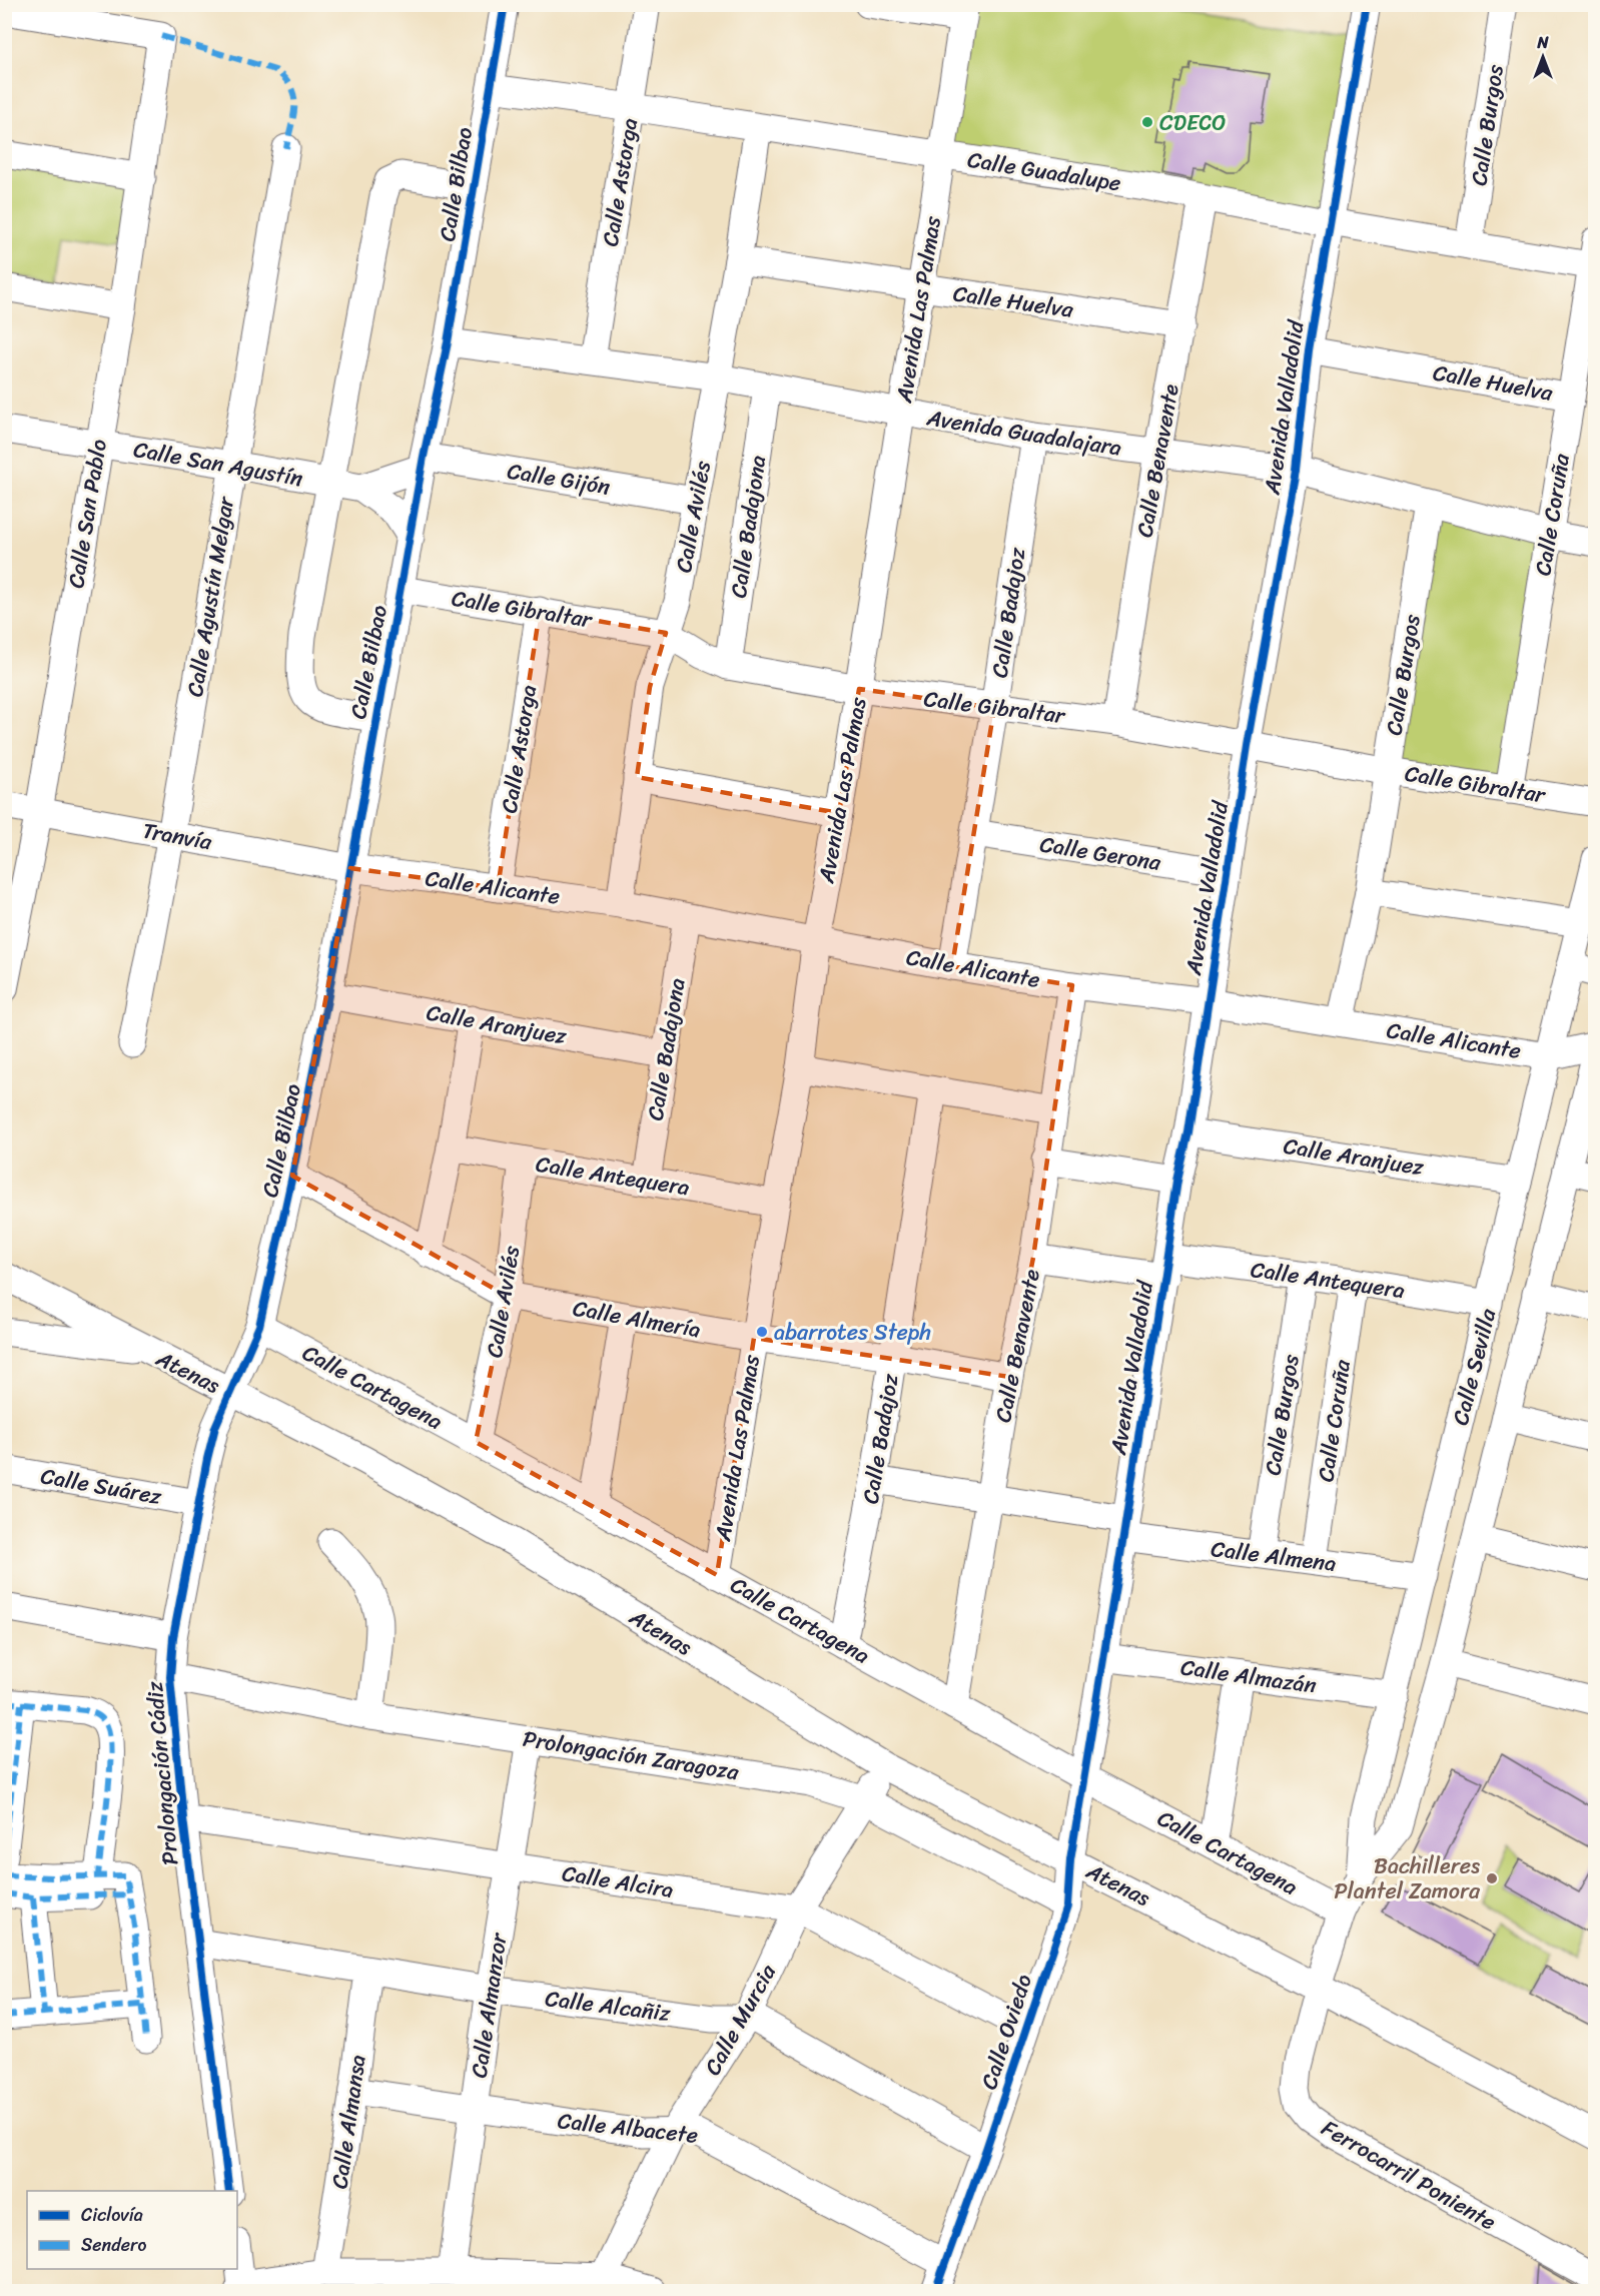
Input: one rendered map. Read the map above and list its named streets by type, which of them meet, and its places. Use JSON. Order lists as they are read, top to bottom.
{
  "streets": {
    "street": [
      "Calle Burgos",
      "Calle Guadalupe",
      "Calle Astorga",
      "Calle Bilbao",
      "Calle Huelva",
      "Avenida Las Palmas",
      "Avenida Valladolid",
      "Avenida Guadalajara",
      "Calle Benavente",
      "Calle San Agustín",
      "Calle Gijón",
      "Calle San Pablo",
      "Calle Coruña",
      "Calle Avilés",
      "Calle Badajona",
      "Calle Agustín Melgar",
      "Calle Gibraltar",
      "Calle Badajoz",
      "Tranvía",
      "Calle Gerona",
      "Calle Alicante",
      "Calle Aranjuez",
      "Calle Antequera",
      "Calle Almería",
      "Calle Sevilla",
      "Atenas",
      "Calle Cartagena",
      "Calle Suárez",
      "Calle Almena",
      "Calle Almazán",
      "Prolongación Zaragoza",
      "Prolongación Cádiz",
      "Calle Alcira",
      "Calle Almanzor",
      "Calle Alcañiz",
      "Calle Murcia",
      "Calle Oviedo",
      "Calle Almansa",
      "Calle Albacete",
      "Ferrocarril Poniente"
    ]
  },
  "crossings": [
    ["Calle Burgos", "Calle Guadalupe"],
    ["Calle Burgos", "Avenida Guadalajara"],
    ["Calle Burgos", "Calle Gibraltar"],
    ["Calle Burgos", "Calle Alicante"],
    ["Calle Burgos", "Calle Antequera"],
    ["Calle Burgos", "Calle Almena"],
    ["Calle Guadalupe", "Calle Astorga"],
    ["Calle Guadalupe", "Calle Bilbao"],
    ["Calle Guadalupe", "Avenida Las Palmas"],
    ["Calle Guadalupe", "Avenida Valladolid"],
    ["Calle Guadalupe", "Calle Benavente"],
    ["Calle Guadalupe", "Calle Coruña"],
    ["Calle Guadalupe", "Calle Avilés"],
    ["Calle Astorga", "Avenida Guadalajara"],
    ["Calle Astorga", "Calle Gibraltar"],
    ["Calle Astorga", "Calle Alicante"],
    ["Calle Bilbao", "Avenida Guadalajara"],
    ["Calle Bilbao", "Calle San Agustín"],
    ["Calle Bilbao", "Calle Gijón"],
    ["Calle Bilbao", "Calle Gibraltar"],
    ["Calle Bilbao", "Tranvía"],
    ["Calle Bilbao", "Calle Alicante"],
    ["Calle Bilbao", "Calle Aranjuez"],
    ["Calle Bilbao", "Calle Almería"],
    ["Calle Bilbao", "Calle Cartagena"],
    ["Calle Bilbao", "Prolongación Cádiz"],
    ["Calle Huelva", "Avenida Las Palmas"],
    ["Calle Huelva", "Avenida Valladolid"],
    ["Calle Huelva", "Calle Benavente"],
    ["Calle Huelva", "Calle Coruña"],
    ["Calle Huelva", "Calle Avilés"],
    ["Avenida Las Palmas", "Avenida Guadalajara"],
    ["Avenida Las Palmas", "Calle Gibraltar"],
    ["Avenida Las Palmas", "Calle Alicante"],
    ["Avenida Las Palmas", "Calle Antequera"],
    ["Avenida Las Palmas", "Calle Almería"],
    ["Avenida Las Palmas", "Calle Cartagena"],
    ["Avenida Valladolid", "Avenida Guadalajara"],
    ["Avenida Valladolid", "Calle Gibraltar"],
    ["Avenida Valladolid", "Calle Gerona"],
    ["Avenida Valladolid", "Calle Alicante"],
    ["Avenida Valladolid", "Calle Aranjuez"],
    ["Avenida Valladolid", "Calle Antequera"],
    ["Avenida Valladolid", "Calle Cartagena"],
    ["Avenida Valladolid", "Calle Almena"],
    ["Avenida Valladolid", "Calle Almazán"],
    ["Avenida Valladolid", "Calle Oviedo"],
    ["Avenida Guadalajara", "Calle Benavente"],
    ["Avenida Guadalajara", "Calle Coruña"],
    ["Avenida Guadalajara", "Calle Avilés"],
    ["Avenida Guadalajara", "Calle Badajona"],
    ["Avenida Guadalajara", "Calle Badajoz"],
    ["Calle Benavente", "Calle Gibraltar"],
    ["Calle Benavente", "Calle Alicante"],
    ["Calle Benavente", "Calle Antequera"],
    ["Calle Benavente", "Calle Almería"],
    ["Calle Benavente", "Calle Cartagena"],
    ["Calle Benavente", "Calle Almena"],
    ["Calle San Agustín", "Calle Gijón"],
    ["Calle San Agustín", "Calle San Pablo"],
    ["Calle San Agustín", "Calle Agustín Melgar"],
    ["Calle Gijón", "Calle Avilés"],
    ["Calle San Pablo", "Tranvía"],
    ["Calle Coruña", "Calle Gibraltar"],
    ["Calle Coruña", "Calle Antequera"],
    ["Calle Coruña", "Calle Almena"],
    ["Calle Avilés", "Calle Gibraltar"],
    ["Calle Avilés", "Calle Alicante"],
    ["Calle Avilés", "Calle Antequera"],
    ["Calle Avilés", "Calle Almería"],
    ["Calle Avilés", "Calle Cartagena"],
    ["Calle Badajona", "Calle Gibraltar"],
    ["Calle Badajona", "Calle Alicante"],
    ["Calle Badajona", "Calle Aranjuez"],
    ["Calle Badajona", "Calle Antequera"],
    ["Calle Agustín Melgar", "Tranvía"],
    ["Calle Gibraltar", "Calle Badajoz"],
    ["Calle Badajoz", "Calle Gerona"],
    ["Calle Badajoz", "Calle Alicante"],
    ["Calle Badajoz", "Calle Almería"],
    ["Calle Badajoz", "Calle Cartagena"],
    ["Calle Badajoz", "Calle Almena"],
    ["Tranvía", "Calle Alicante"],
    ["Calle Alicante", "Calle Sevilla"],
    ["Calle Aranjuez", "Calle Sevilla"],
    ["Calle Antequera", "Calle Sevilla"],
    ["Calle Sevilla", "Atenas"],
    ["Calle Sevilla", "Calle Cartagena"],
    ["Calle Sevilla", "Calle Almena"],
    ["Calle Sevilla", "Calle Almazán"],
    ["Calle Sevilla", "Ferrocarril Poniente"],
    ["Atenas", "Prolongación Cádiz"],
    ["Atenas", "Calle Murcia"],
    ["Atenas", "Calle Oviedo"],
    ["Atenas", "Ferrocarril Poniente"],
    ["Calle Cartagena", "Prolongación Cádiz"],
    ["Calle Cartagena", "Calle Oviedo"],
    ["Calle Suárez", "Prolongación Cádiz"],
    ["Prolongación Zaragoza", "Prolongación Cádiz"],
    ["Prolongación Zaragoza", "Calle Almanzor"],
    ["Prolongación Zaragoza", "Calle Murcia"],
    ["Prolongación Zaragoza", "Calle Oviedo"],
    ["Prolongación Cádiz", "Calle Alcira"],
    ["Prolongación Cádiz", "Calle Alcañiz"],
    ["Calle Alcira", "Calle Almanzor"],
    ["Calle Alcira", "Calle Murcia"],
    ["Calle Alcira", "Calle Oviedo"],
    ["Calle Almanzor", "Calle Alcañiz"],
    ["Calle Almanzor", "Calle Albacete"],
    ["Calle Alcañiz", "Calle Murcia"],
    ["Calle Alcañiz", "Calle Oviedo"],
    ["Calle Alcañiz", "Calle Almansa"],
    ["Calle Murcia", "Calle Albacete"],
    ["Calle Oviedo", "Calle Albacete"],
    ["Calle Almansa", "Calle Albacete"]
  ],
  "places": ["CDECO", "abarrotes Steph", "Bachilleres Plantel Zamora"],
  "legend": ["Ciclovía", "Sendero"],
  "north": "top"
}
